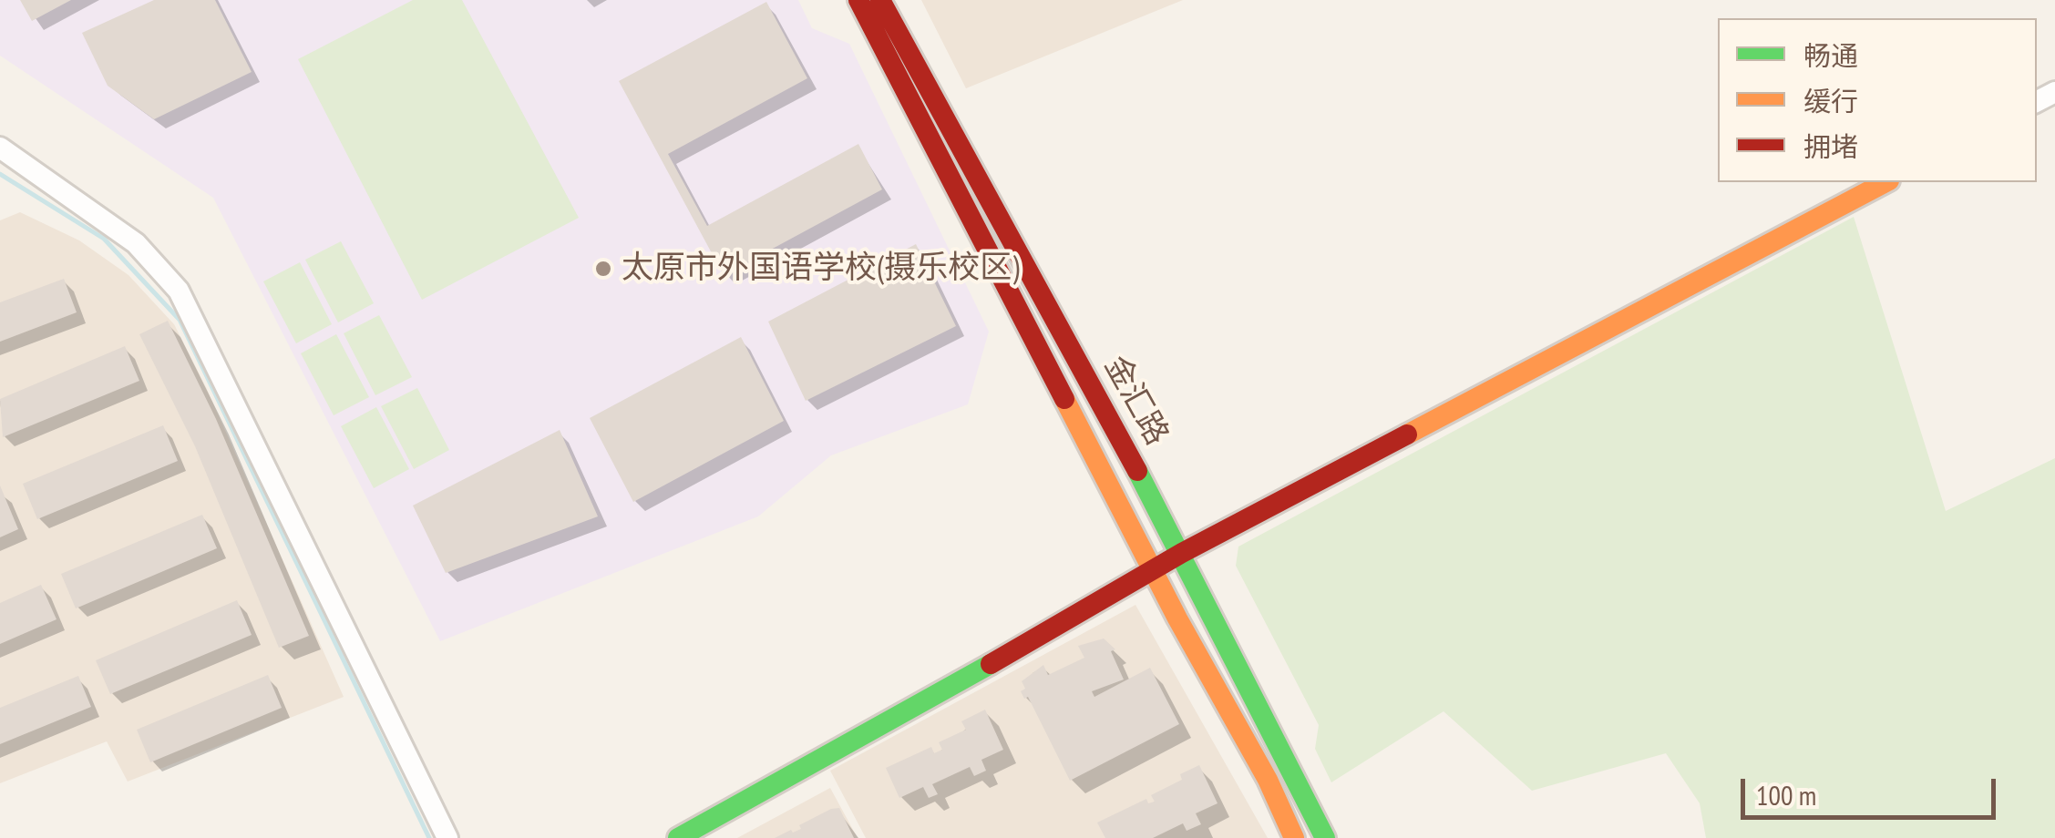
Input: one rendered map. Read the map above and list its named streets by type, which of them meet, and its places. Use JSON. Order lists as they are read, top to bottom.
{
  "streets": {
    "street": ["金汇路"]
  },
  "places": ["太原市外国语学校(摄乐校区)"],
  "legend": ["畅通", "缓行", "拥堵"],
  "scale_bar": "100 m"
}
